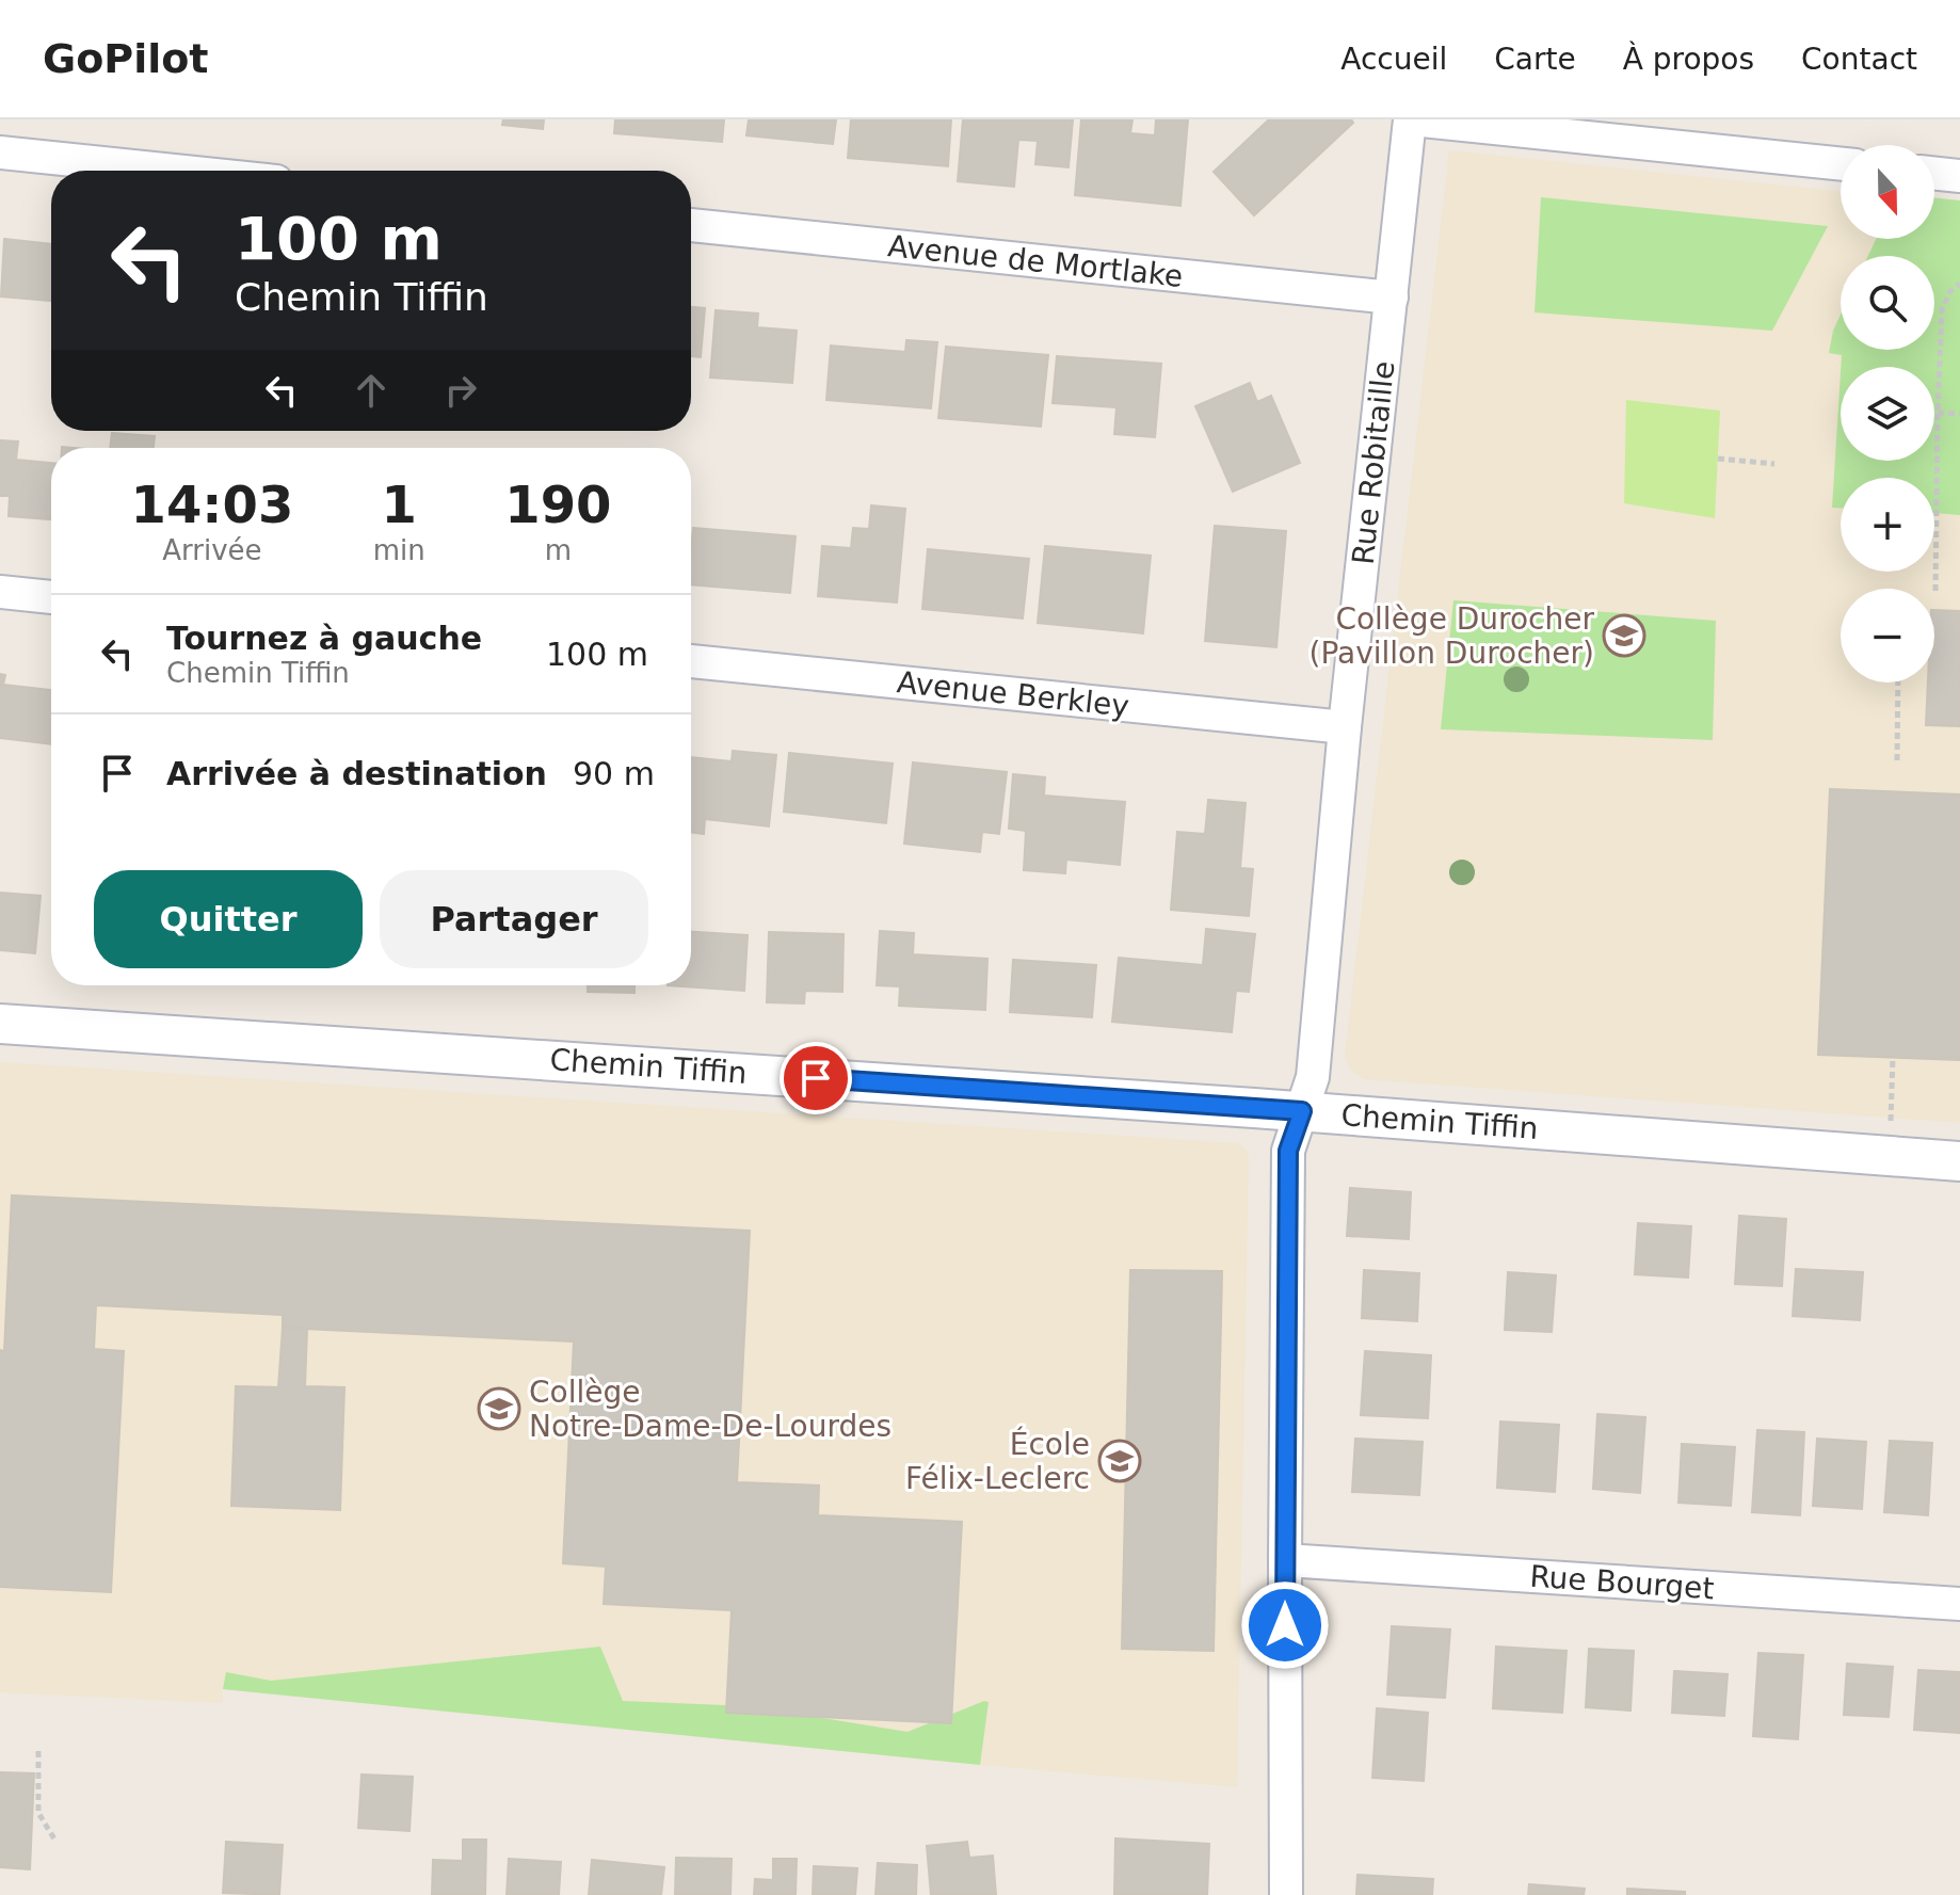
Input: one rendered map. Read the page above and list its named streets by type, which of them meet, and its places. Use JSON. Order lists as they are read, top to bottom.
{
  "streets": {
    "street": [
      "Avenue de Mortlake",
      "Rue Robitaille",
      "Avenue Berkley",
      "Chemin Tiffin",
      "Rue Bourget"
    ]
  },
  "crossings": [
    ["Avenue de Mortlake", "Rue Robitaille"],
    ["Rue Robitaille", "Avenue Berkley"],
    ["Rue Robitaille", "Chemin Tiffin"],
    ["Rue Robitaille", "Rue Bourget"]
  ],
  "places": {
    "school or university": ["Collège Durocher (Pavillon Durocher)", "Collège Notre-Dame-De-Lourdes", "École Félix-Leclerc"]
  },
  "north": "bottom",
  "page": {
    "header": "GoPilot",
    "nav": [
      "Accueil",
      "Carte",
      "À propos",
      "Contact"
    ],
    "map_buttons": ["+", "−"],
    "turn": ["100 m", "Chemin Tiffin"],
    "eta": [
      "14:03",
      "Arrivée",
      "1",
      "min",
      "190",
      "m"
    ],
    "list": [
      {
        "name": "Tournez à gauche",
        "note": "Chemin Tiffin",
        "value": "100 m"
      },
      {
        "name": "Arrivée à destination",
        "value": "90 m"
      }
    ],
    "buttons": ["Quitter", "Partager"]
  }
}
